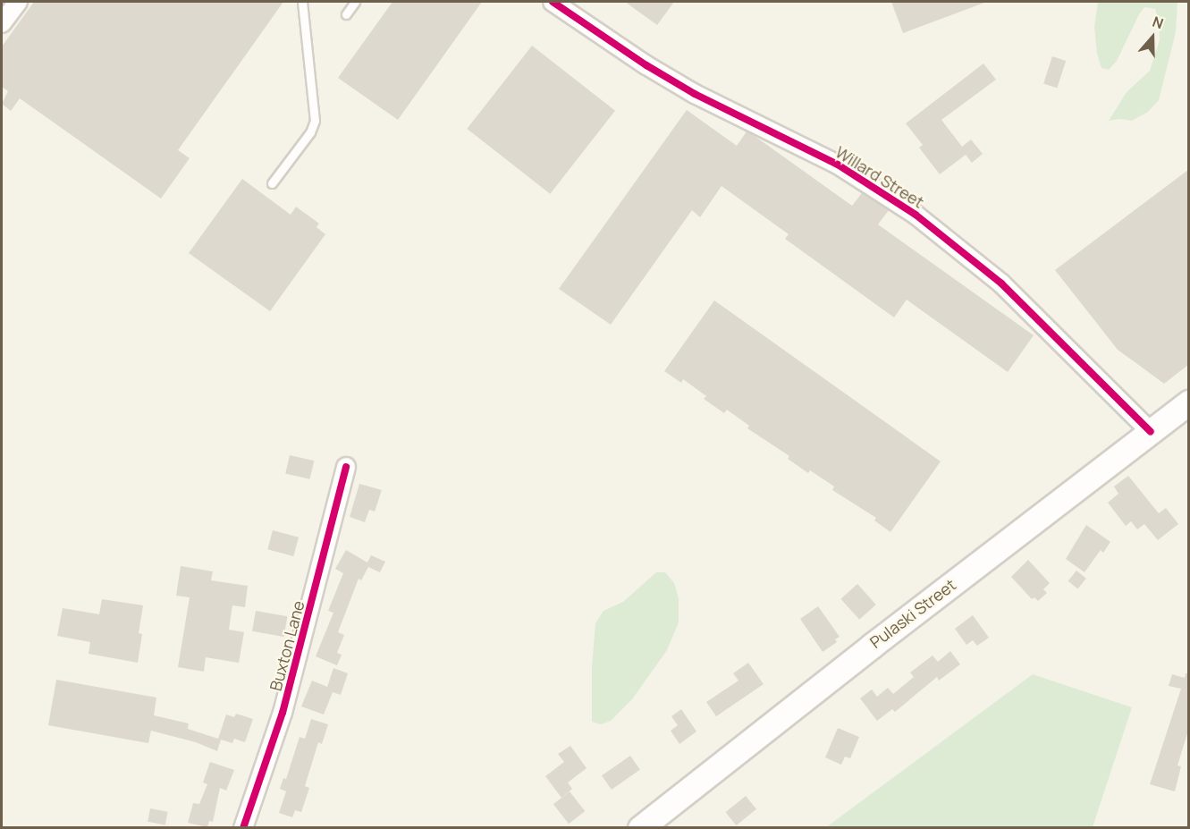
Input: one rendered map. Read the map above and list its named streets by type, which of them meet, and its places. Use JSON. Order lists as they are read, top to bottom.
{
  "streets": {
    "main road": ["Pulaski Street"],
    "street": ["Willard Street", "Buxton Lane"]
  },
  "crossings": [
    ["Willard Street", "Pulaski Street"]
  ],
  "north": "top"
}
